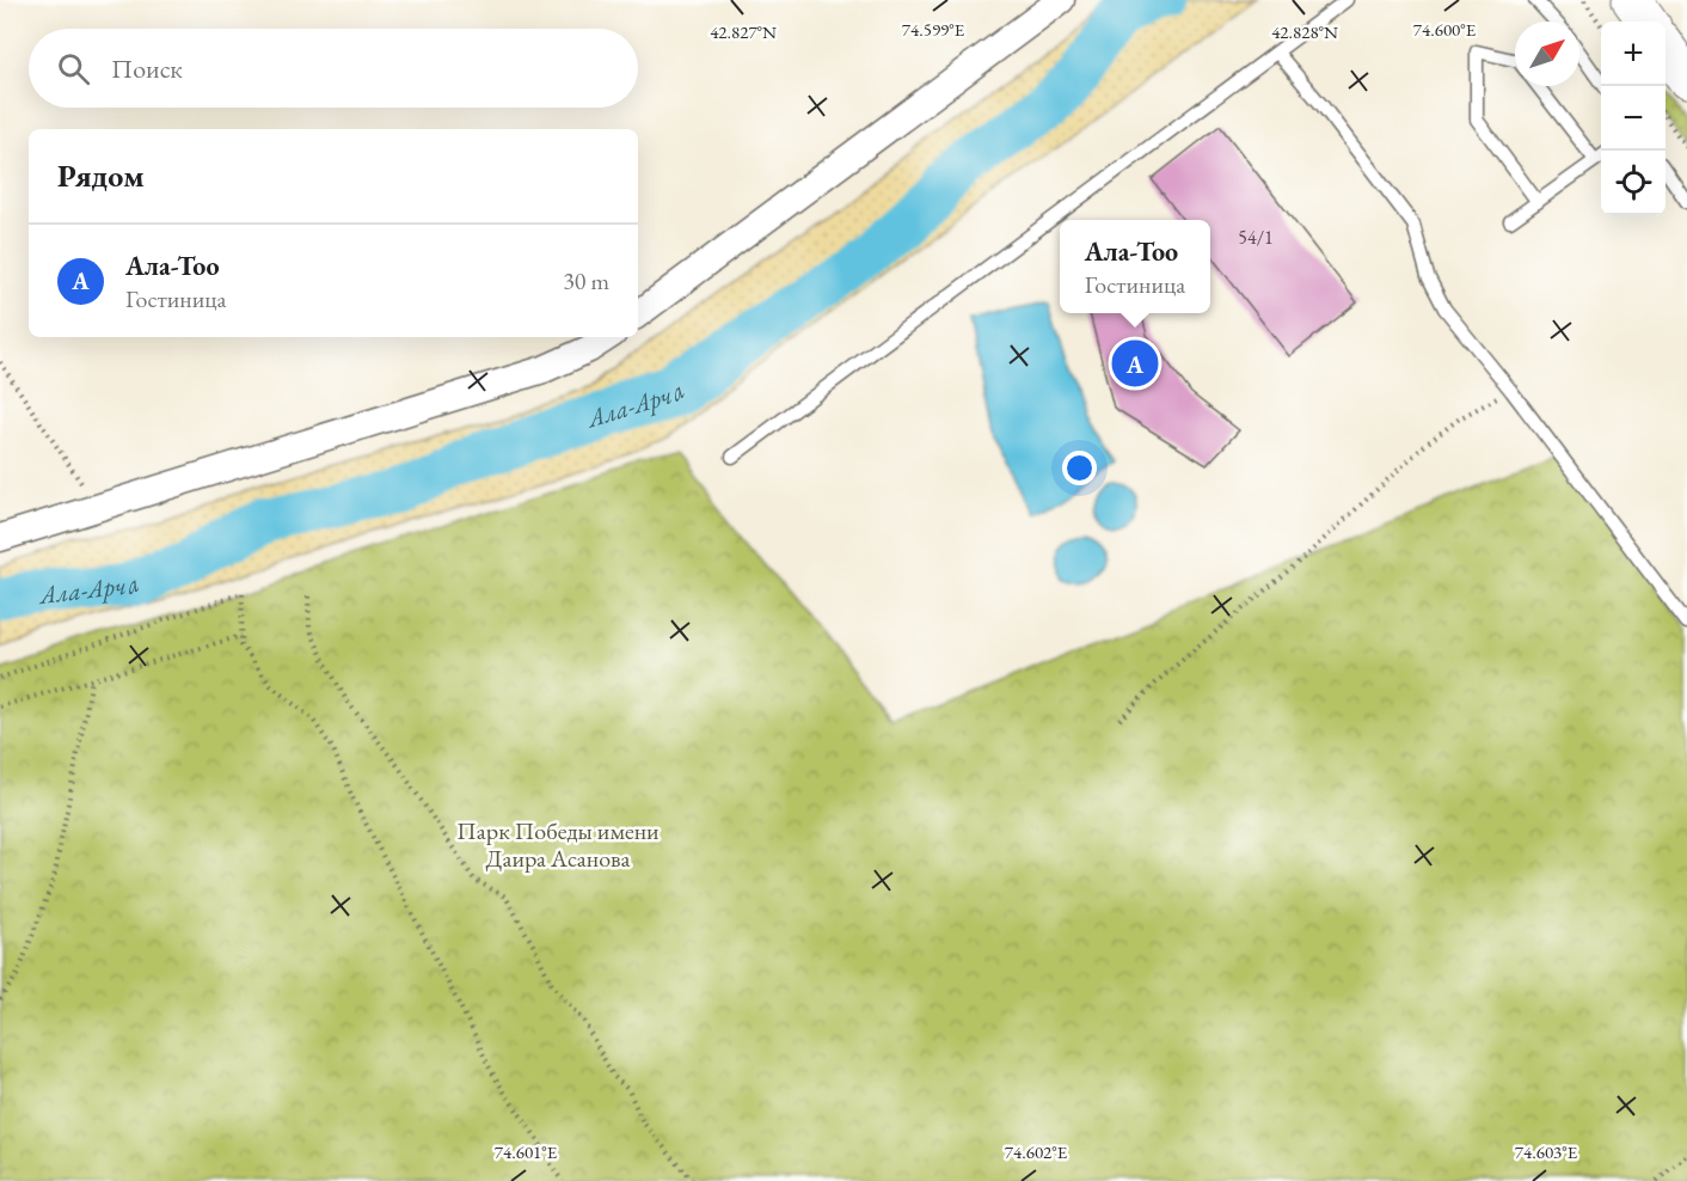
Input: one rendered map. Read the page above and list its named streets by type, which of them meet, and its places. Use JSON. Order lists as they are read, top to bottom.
{
  "water": ["Ала-Арча"],
  "parks": ["Парк Победы имени Даира Асанова"],
  "house_numbers": ["54/1"],
  "north": "top right",
  "page": {
    "map_buttons": ["+", "−"],
    "search": "Поиск",
    "heading": "Рядом",
    "popup": ["Ала-Тоо", "Гостиница"],
    "list": [
      {
        "mark": "A",
        "name": "Ала-Тоо",
        "note": "Гостиница",
        "value": "30 m"
      }
    ],
    "pins": "A"
  },
  "coordinates": [
    "74.600°E",
    "74.599°E",
    "42.827°N",
    "42.828°N",
    "74.601°E",
    "74.602°E",
    "74.603°E"
  ]
}
